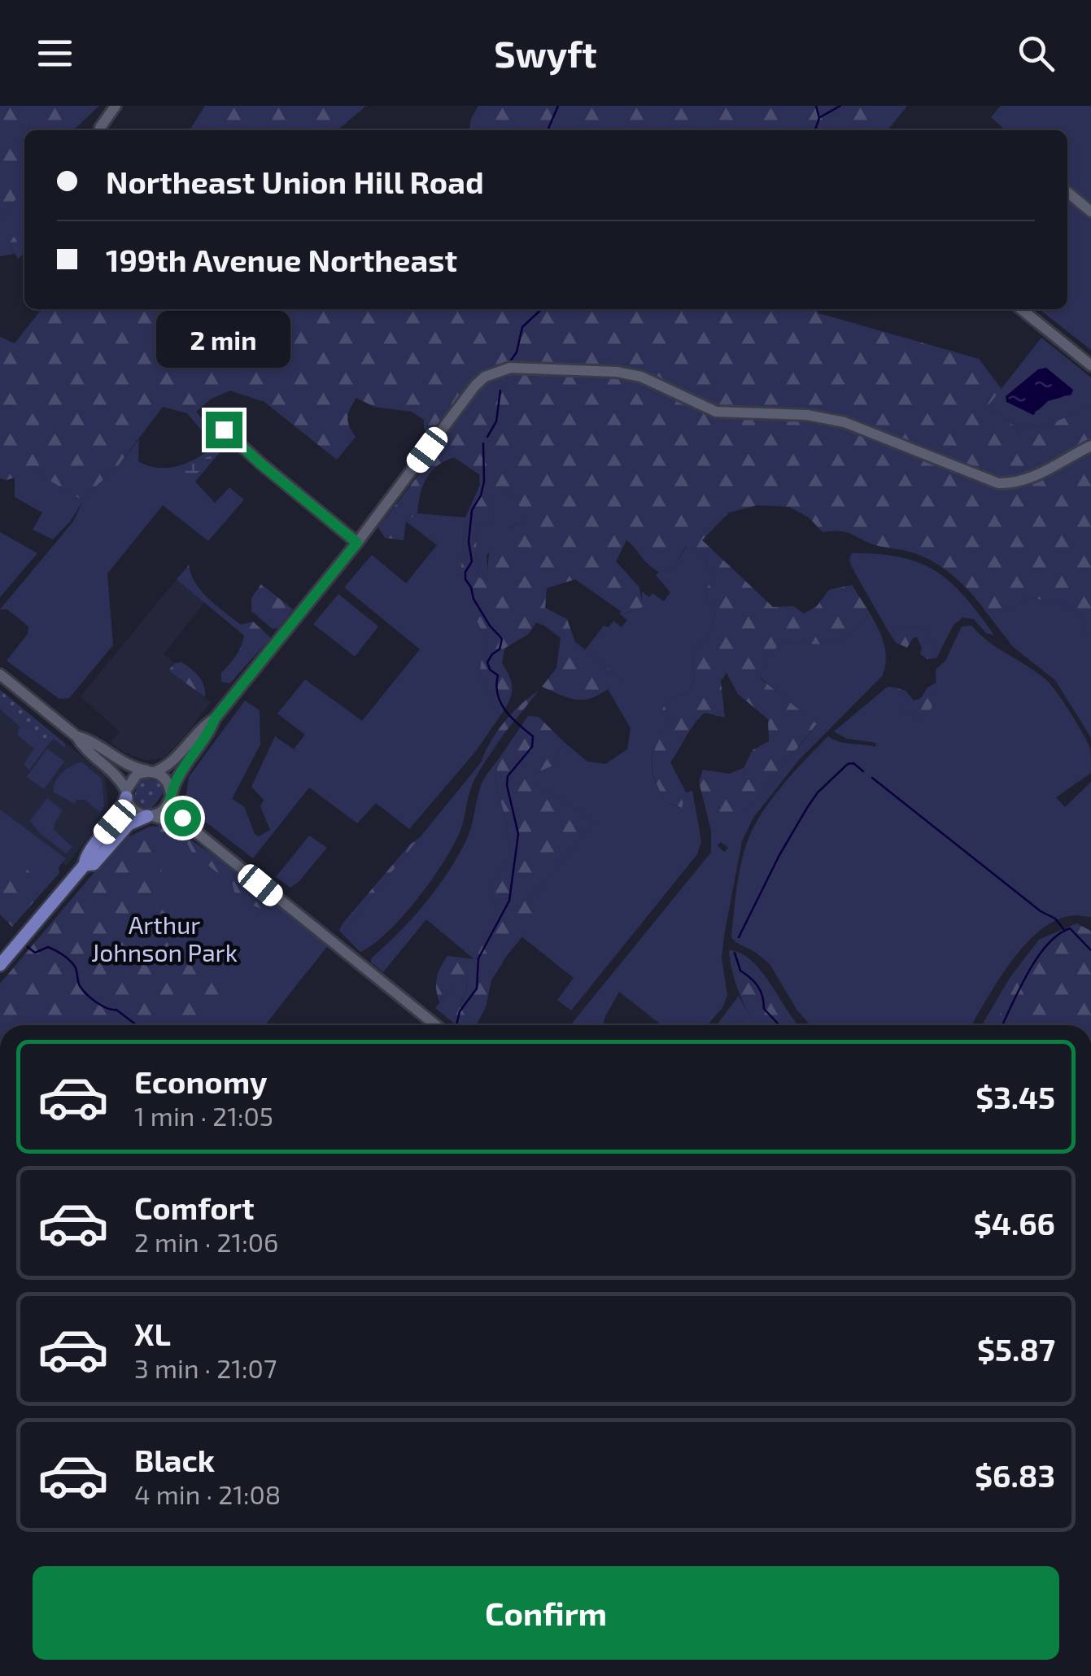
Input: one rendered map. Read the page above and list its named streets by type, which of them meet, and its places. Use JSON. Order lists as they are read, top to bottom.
{
  "parks": ["Arthur Johnson Park"],
  "page": {
    "header": "Swyft",
    "banner": ["Northeast Union Hill Road", "199th Avenue Northeast"],
    "bubble": "2 min",
    "list": [
      {
        "name": "Economy",
        "note": "1 min · 21:05",
        "value": "$3.45"
      },
      {
        "name": "Comfort",
        "note": "2 min · 21:06",
        "value": "$4.66"
      },
      {
        "name": "XL",
        "note": "3 min · 21:07",
        "value": "$5.87"
      },
      {
        "name": "Black",
        "note": "4 min · 21:08",
        "value": "$6.83"
      }
    ],
    "buttons": "Confirm"
  }
}
